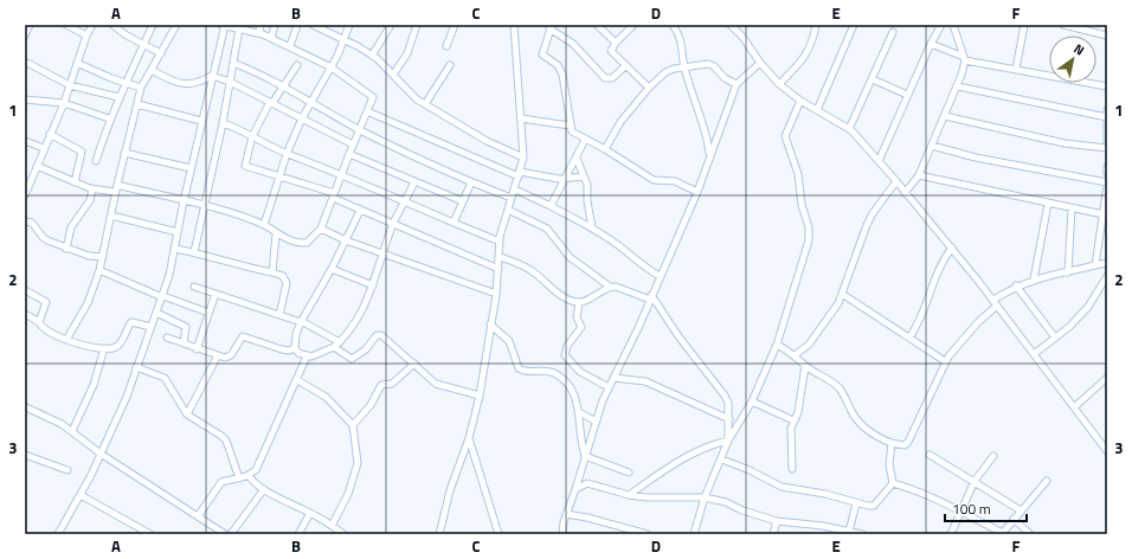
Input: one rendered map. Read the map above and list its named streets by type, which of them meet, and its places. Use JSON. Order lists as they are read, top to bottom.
{
  "scale_bar": "100 m",
  "north": "top right",
  "grid": {
    "columns": [
      "A",
      "B",
      "C",
      "D",
      "E",
      "F"
    ],
    "rows": ["1", "2", "3"]
  }
}
